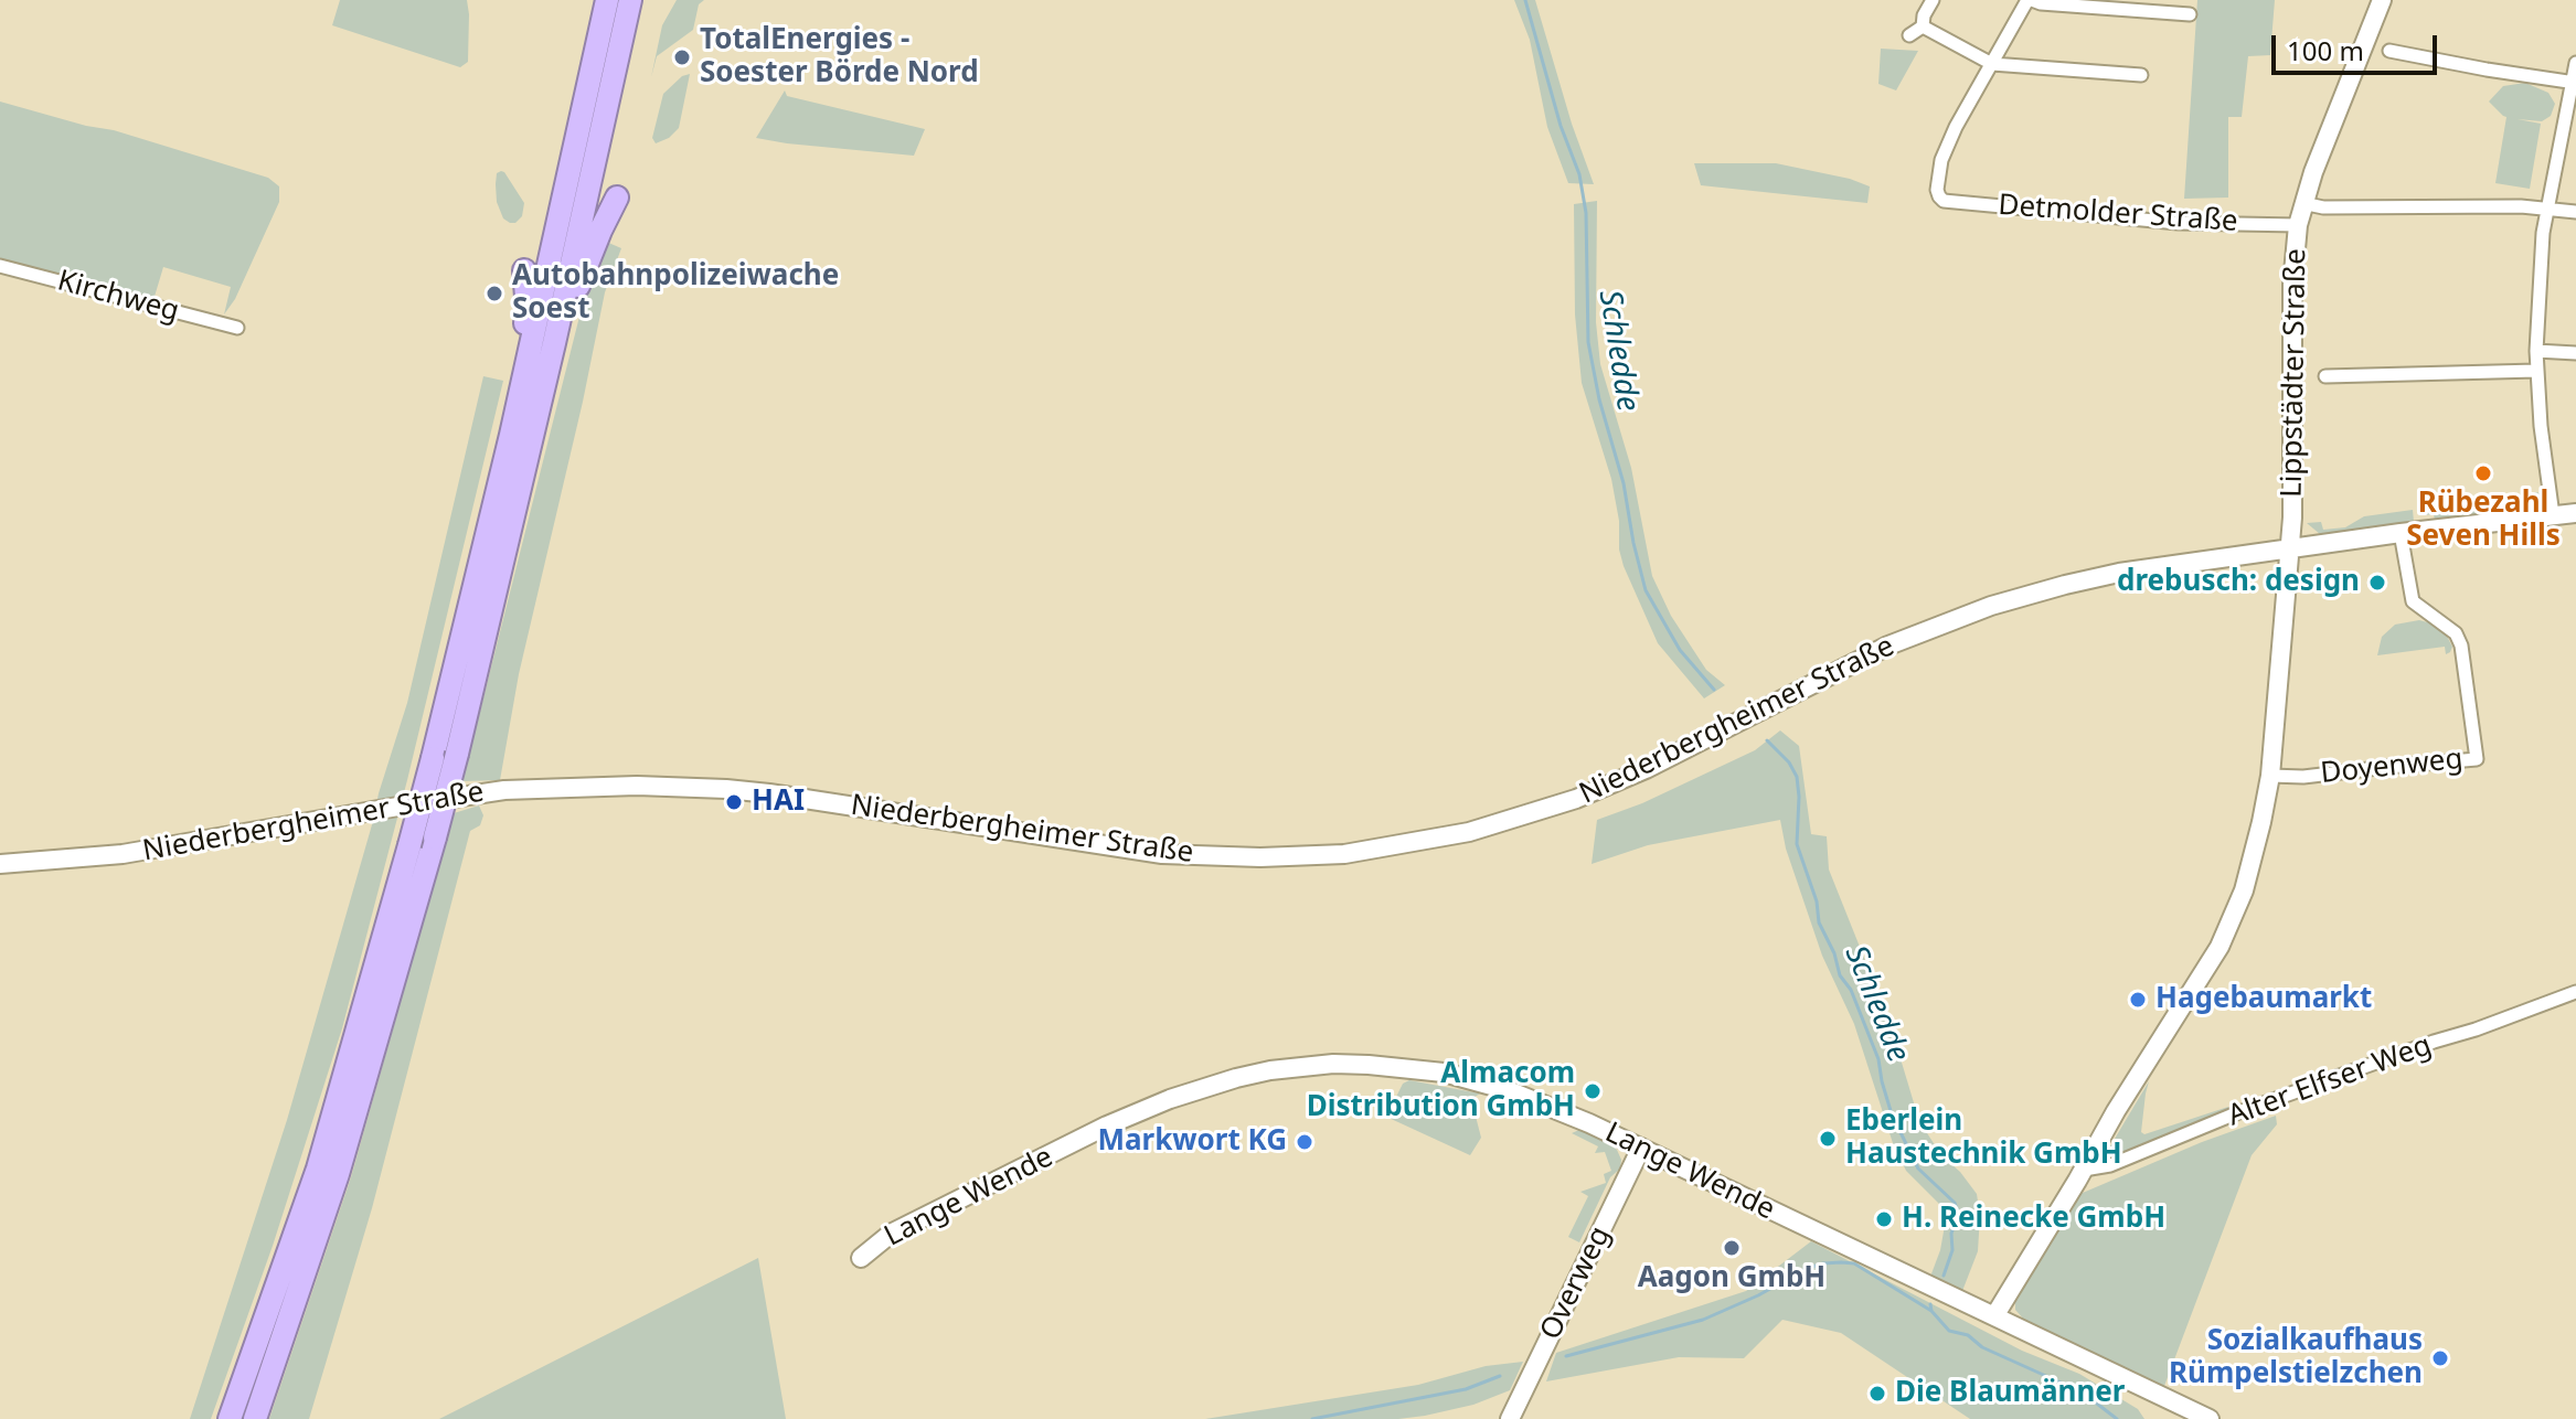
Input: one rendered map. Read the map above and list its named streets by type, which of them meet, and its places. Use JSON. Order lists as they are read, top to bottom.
{
  "streets": {
    "main road": [
      "Lippstädter Straße",
      "Niederbergheimer Straße",
      "Lange Wende",
      "Overweg"
    ],
    "street": [
      "Detmolder Straße",
      "Kirchweg",
      "Doyenweg",
      "Alter Elfser Weg"
    ]
  },
  "crossings": [
    ["Detmolder Straße", "Lippstädter Straße"],
    ["Lippstädter Straße", "Niederbergheimer Straße"],
    ["Lippstädter Straße", "Doyenweg"],
    ["Lippstädter Straße", "Alter Elfser Weg"],
    ["Lippstädter Straße", "Lange Wende"],
    ["Niederbergheimer Straße", "Doyenweg"],
    ["Lange Wende", "Overweg"]
  ],
  "water": ["Schledde"],
  "places": [
    "TotalEnergies - Soester Börde Nord",
    "Autobahnpolizeiwache Soest",
    "Rübezahl Seven Hills",
    "drebusch: design",
    "HAI",
    "Hagebaumarkt",
    "Almacom Distribution GmbH",
    "Eberlein Haustechnik GmbH",
    "Markwort KG",
    "H. Reinecke GmbH",
    "Aagon GmbH",
    "Sozialkaufhaus Rümpelstielzchen",
    "Die Blaumänner"
  ],
  "scale_bar": "100 m"
}
